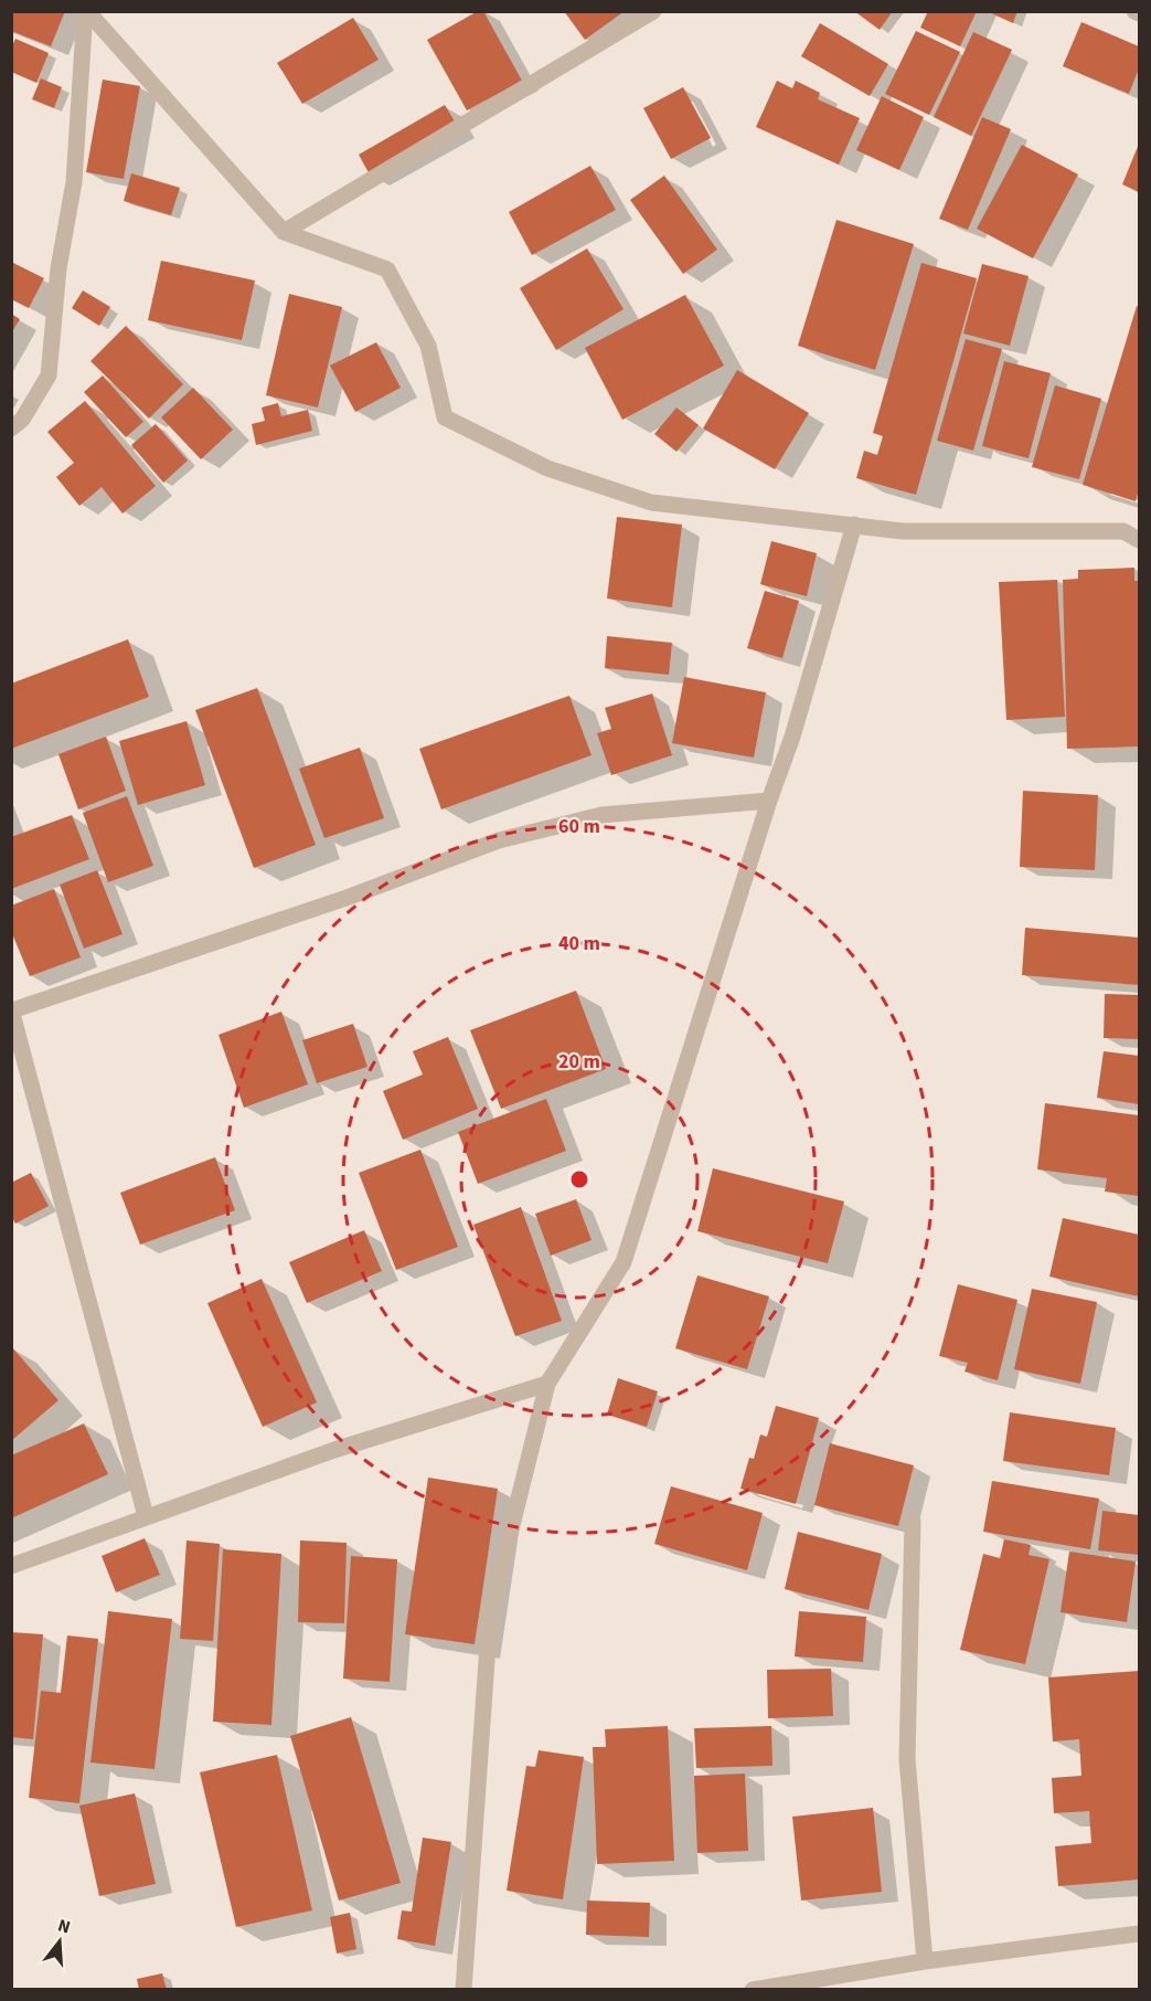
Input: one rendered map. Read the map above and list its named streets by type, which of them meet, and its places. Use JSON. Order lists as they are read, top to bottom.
{
  "north": "top",
  "rings": ["60 m", "40 m", "20 m"]
}
